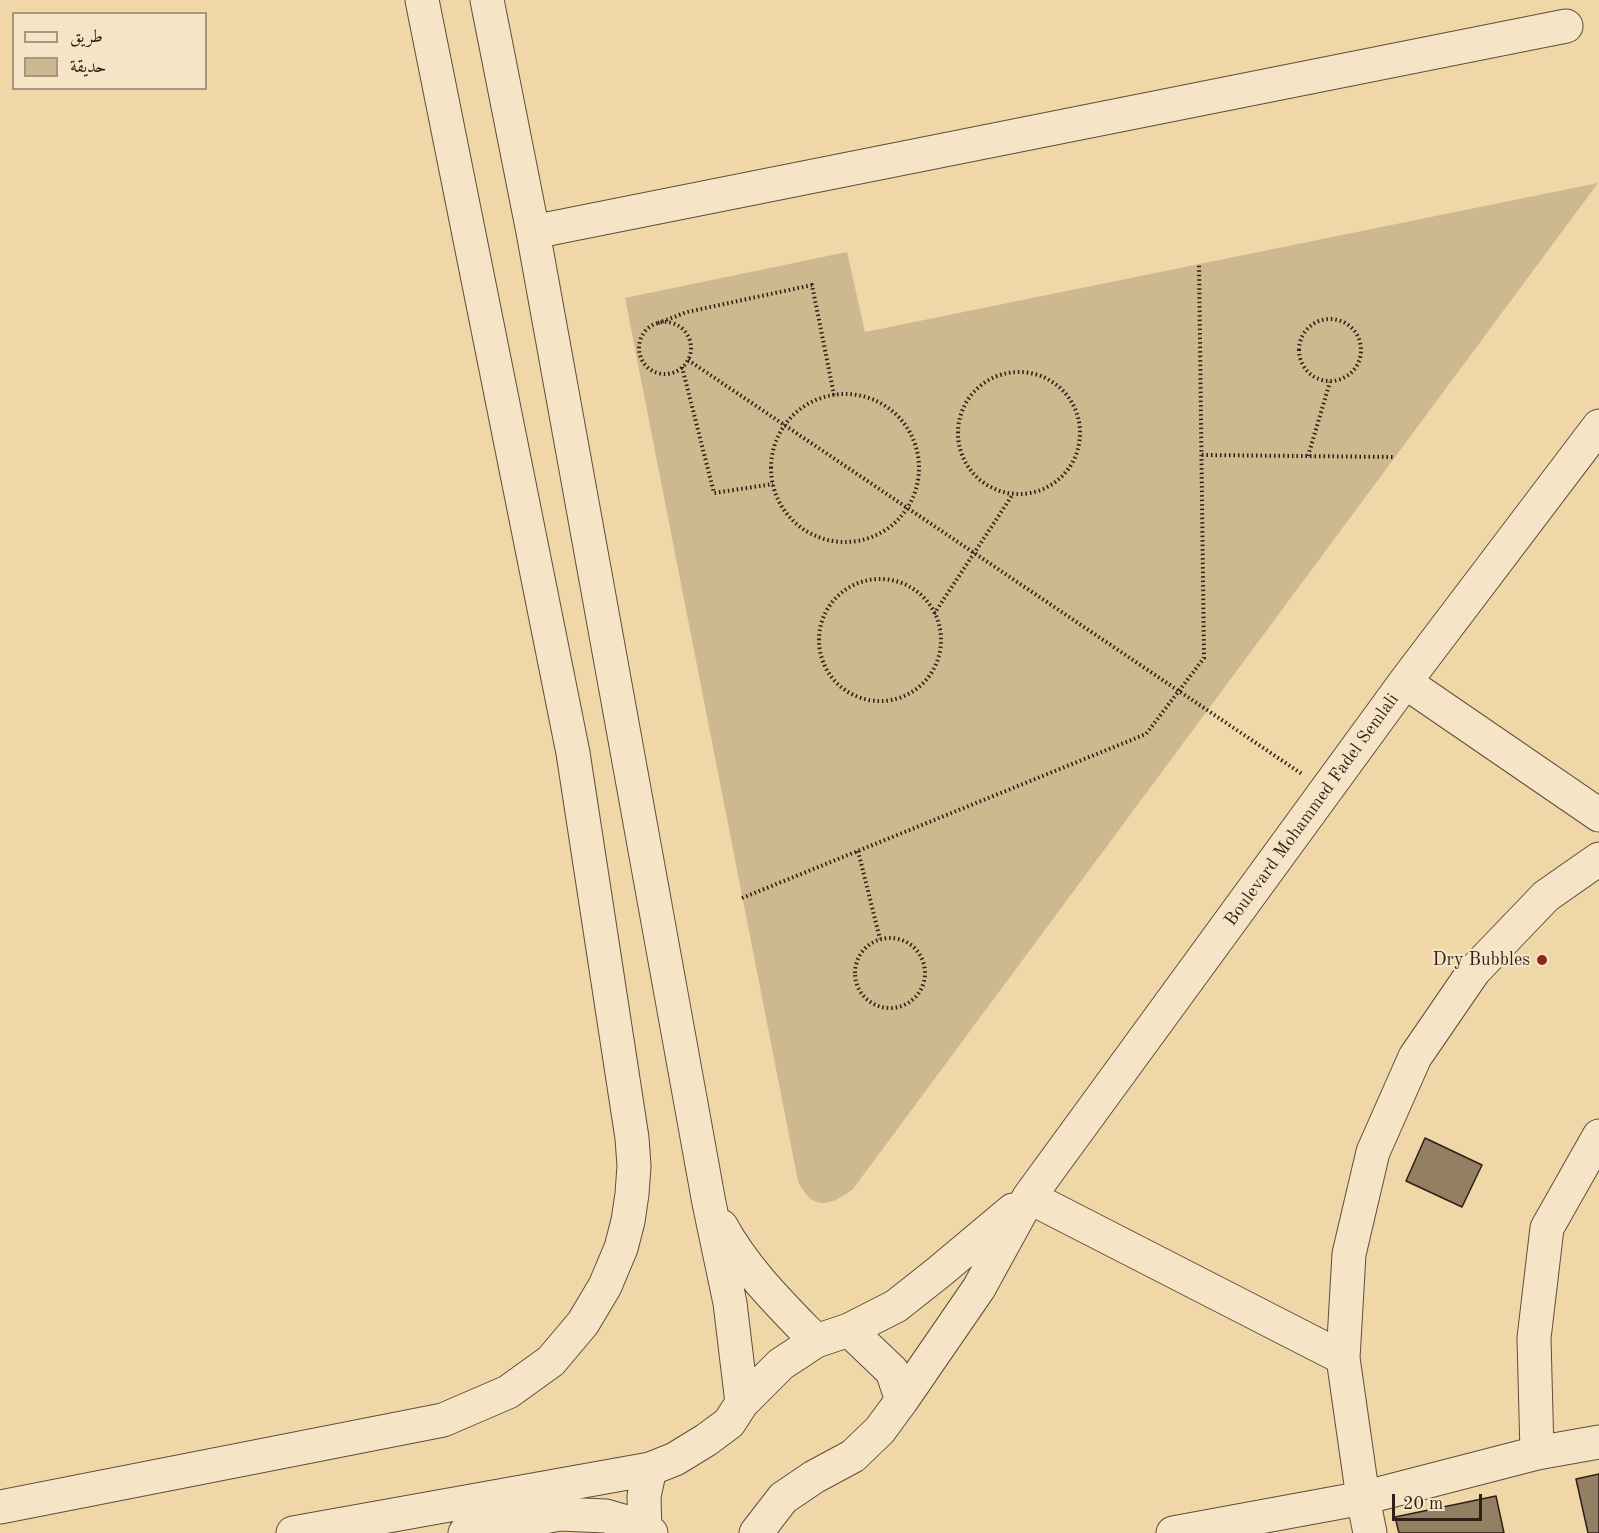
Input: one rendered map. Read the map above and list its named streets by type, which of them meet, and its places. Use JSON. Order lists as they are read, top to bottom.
{
  "streets": {
    "street": ["Boulevard Mohammed Fadel Semlali"]
  },
  "places": ["Dry Bubbles"],
  "legend": ["طريق", "حديقة"],
  "scale_bar": "20 m"
}
